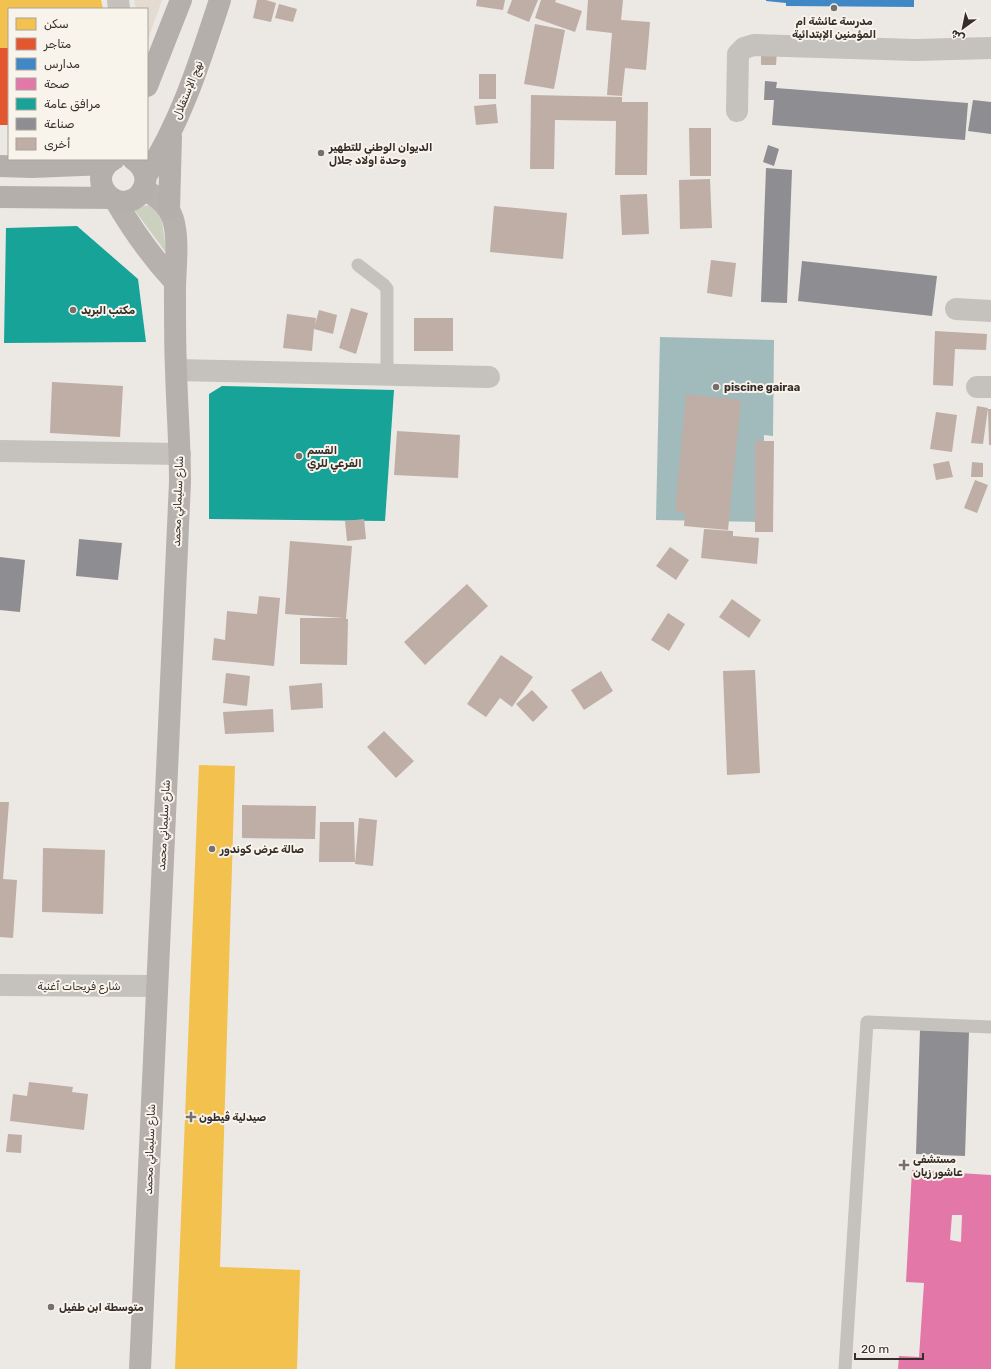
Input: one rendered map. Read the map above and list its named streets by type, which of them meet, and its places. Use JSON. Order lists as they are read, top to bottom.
{
  "streets": {
    "main road": ["نهج الإستقلال"],
    "street": ["شارع سليماني محمد", "شارع فريحات ٱغنية"]
  },
  "crossings": [
    ["شارع سليماني محمد", "شارع فريحات ٱغنية"]
  ],
  "places": {
    "other": [
      "مدرسة عائشة ام المؤمنين الإبتدائية",
      "الديوان الوطني للتطهير وحدة اولاد جلال",
      "مكتب البريد",
      "piscine gairaa",
      "القسم الفرعي للري",
      "صالة عرض كوندور",
      "متوسطة ابن طفيل"
    ],
    "health": ["صيدلية ڨيطون", "مستشفى عاشور زيان"]
  },
  "legend": [
    "سكن",
    "متاجر",
    "مدارس",
    "صحة",
    "مرافق عامة",
    "صناعة",
    "أخرى"
  ],
  "scale_bar": "20 m",
  "north": "bottom left"
}
